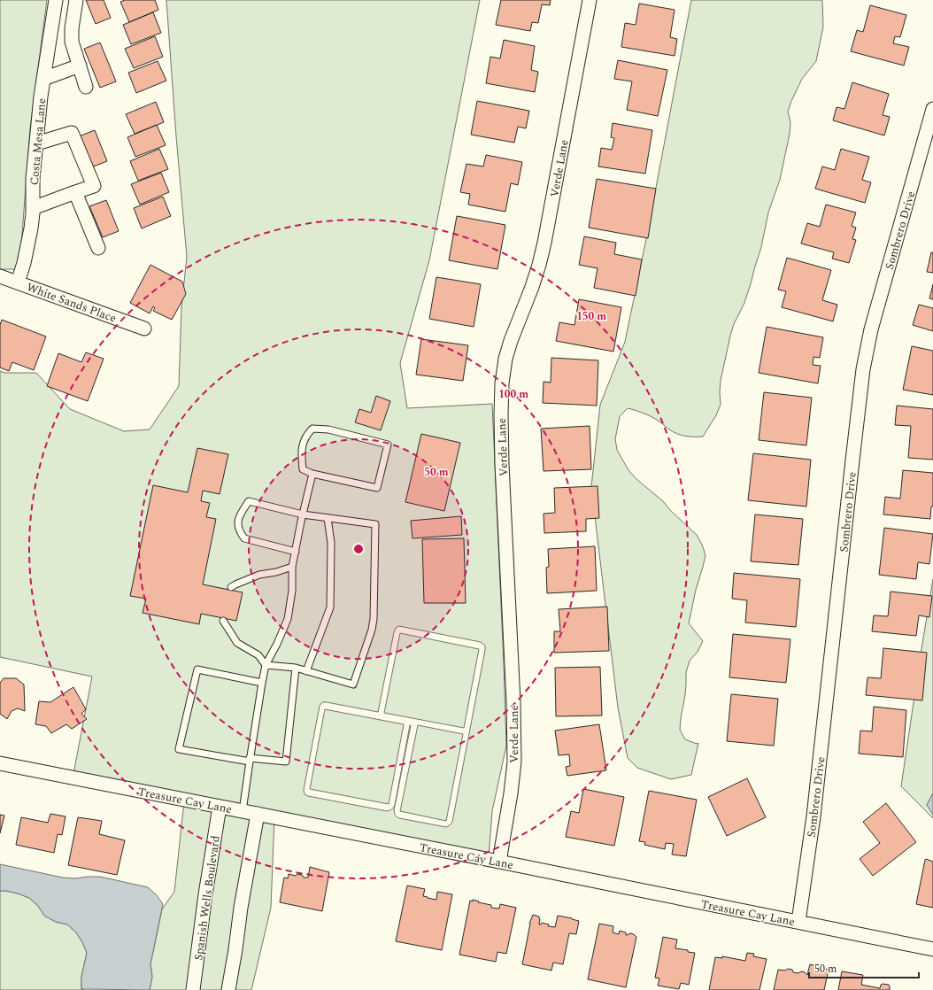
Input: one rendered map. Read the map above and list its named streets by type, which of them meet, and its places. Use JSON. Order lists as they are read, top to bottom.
{
  "streets": {
    "street": [
      "Costa Mesa Lane",
      "Verde Lane",
      "Sombrero Drive",
      "White Sands Place",
      "Treasure Cay Lane",
      "Spanish Wells Boulevard"
    ]
  },
  "crossings": [
    ["Costa Mesa Lane", "White Sands Place"],
    ["Verde Lane", "Treasure Cay Lane"],
    ["Sombrero Drive", "Treasure Cay Lane"],
    ["Treasure Cay Lane", "Spanish Wells Boulevard"]
  ],
  "scale_bar": "50 m",
  "rings": ["150 m", "100 m", "50 m"]
}
